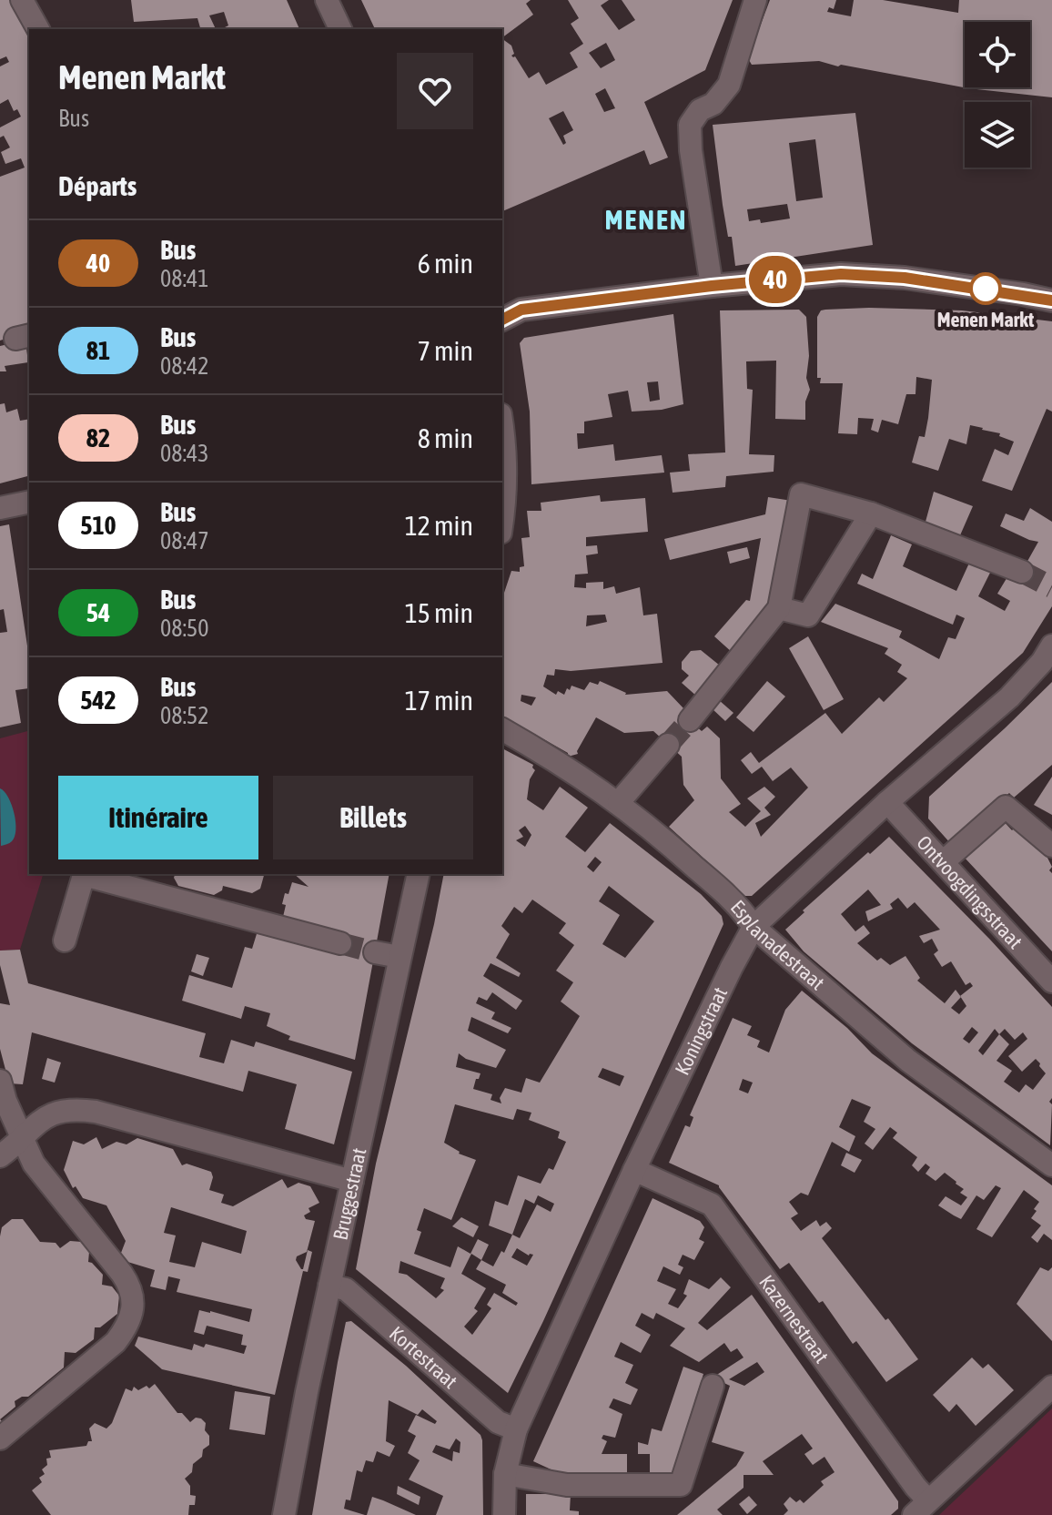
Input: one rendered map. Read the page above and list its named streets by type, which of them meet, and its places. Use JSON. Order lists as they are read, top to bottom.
{
  "streets": {
    "street": [
      "Ontvoogdingsstraat",
      "Esplanadestraat",
      "Koningstraat",
      "Bruggestraat",
      "Kazernestraat",
      "Kortestraat"
    ]
  },
  "crossings": [
    ["Ontvoogdingsstraat", "Koningstraat"],
    ["Esplanadestraat", "Koningstraat"],
    ["Koningstraat", "Kazernestraat"],
    ["Koningstraat", "Kortestraat"],
    ["Bruggestraat", "Kortestraat"]
  ],
  "districts": ["MENEN"],
  "places": ["Menen Markt"],
  "lines": ["bus line 40"],
  "page": {
    "on_map": "40",
    "heading": [
      ["Menen Markt", "Bus"],
      "Départs"
    ],
    "list": [
      {
        "mark": "40",
        "name": "Bus",
        "note": "08:41",
        "value": "6 min"
      },
      {
        "mark": "81",
        "name": "Bus",
        "note": "08:42",
        "value": "7 min"
      },
      {
        "mark": "82",
        "name": "Bus",
        "note": "08:43",
        "value": "8 min"
      },
      {
        "mark": "510",
        "name": "Bus",
        "note": "08:47",
        "value": "12 min"
      },
      {
        "mark": "54",
        "name": "Bus",
        "note": "08:50",
        "value": "15 min"
      },
      {
        "mark": "542",
        "name": "Bus",
        "note": "08:52",
        "value": "17 min"
      }
    ],
    "buttons": ["Itinéraire", "Billets"]
  }
}
